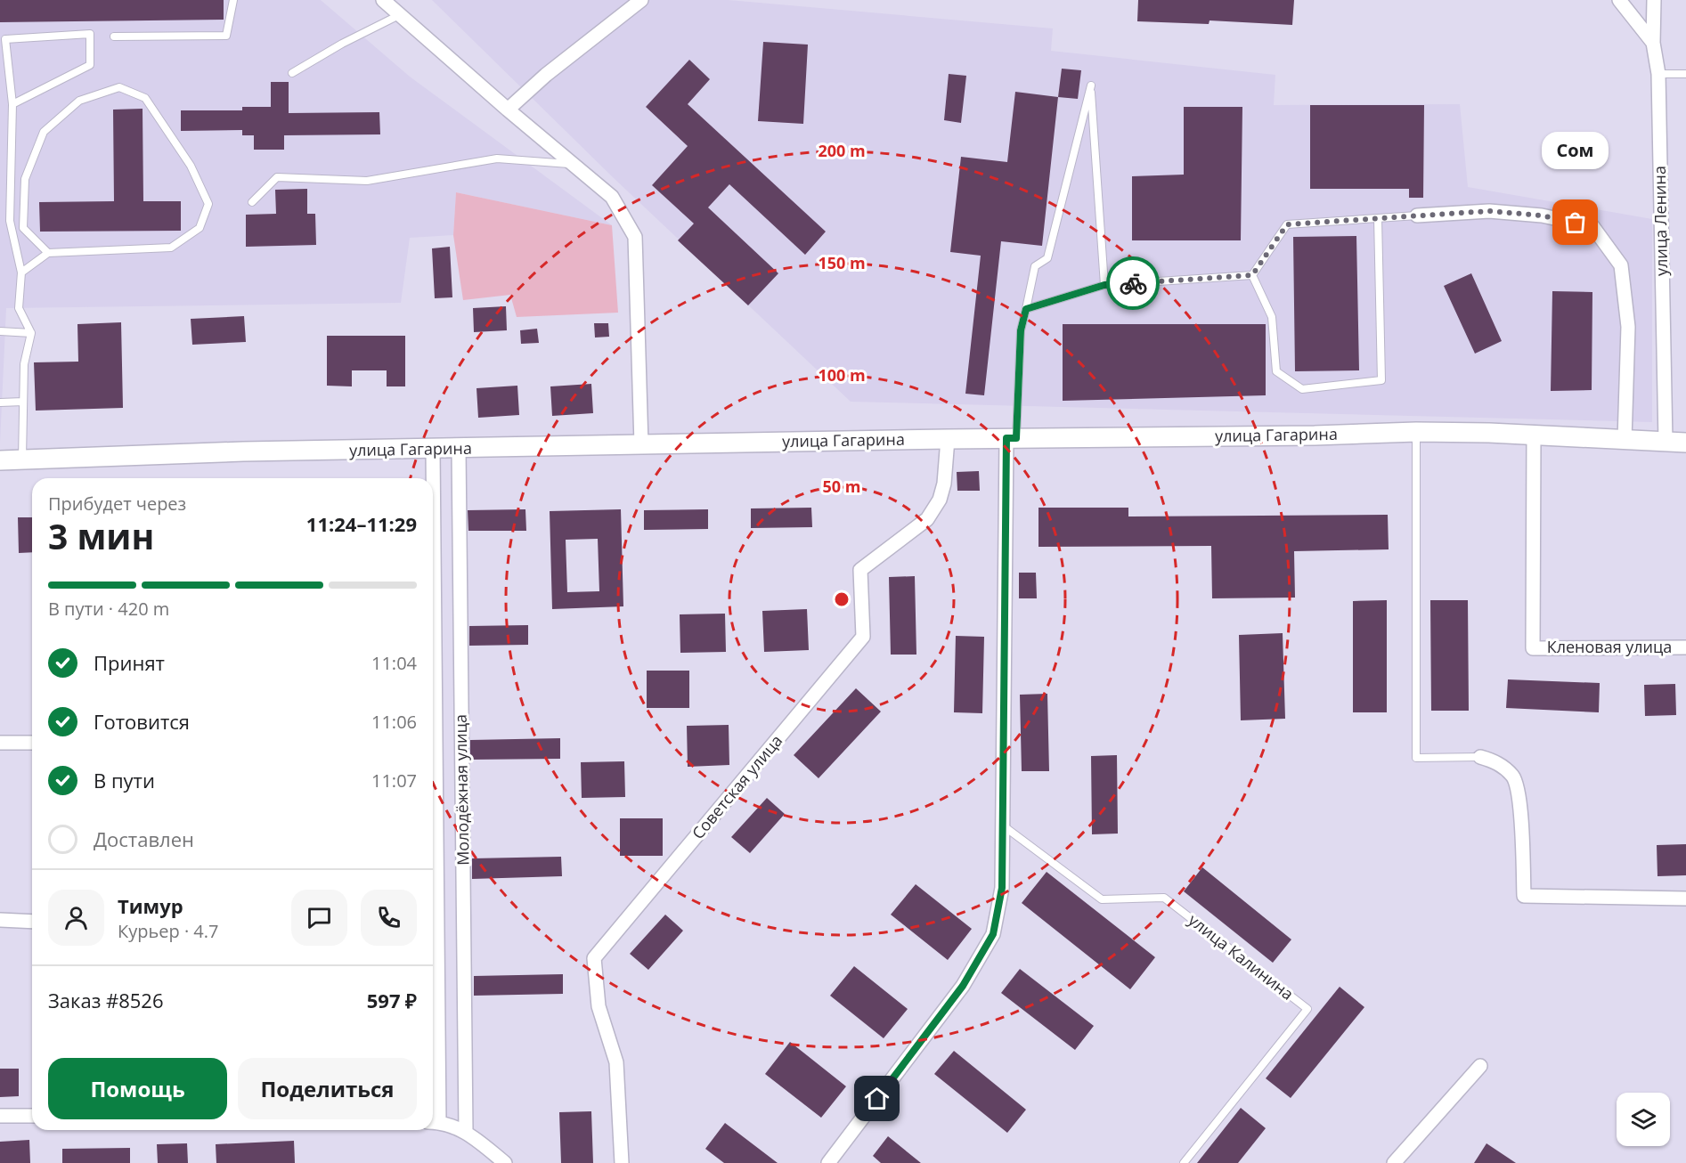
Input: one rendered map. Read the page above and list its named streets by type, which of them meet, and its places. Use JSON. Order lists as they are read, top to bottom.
{
  "streets": {
    "main road": ["улица Гагарина"],
    "street": [
      "улица Ленина",
      "Кленовая улица",
      "Советская улица",
      "Молодёжная улица"
    ],
    "lane": ["улица Калинина"]
  },
  "crossings": [
    ["улица Ленина", "улица Гагарина"],
    ["улица Гагарина", "Кленовая улица"],
    ["улица Гагарина", "Советская улица"],
    ["улица Гагарина", "Молодёжная улица"]
  ],
  "places": ["Сом"],
  "page": {
    "bubble": "Сом",
    "heading": ["3 мин", "Прибудет через", "11:24–11:29"],
    "panel": [
      "Тимур",
      "Курьер · 4.7",
      "Заказ #8526",
      "597 ₽"
    ],
    "bar": "В пути · 420 m",
    "list": [
      ["Принят", "11:04"],
      ["Готовится", "11:06"],
      ["В пути", "11:07"],
      "Доставлен"
    ],
    "buttons": ["Помощь", "Поделиться"]
  },
  "rings": [
    "200 m",
    "150 m",
    "100 m",
    "50 m"
  ]
}
